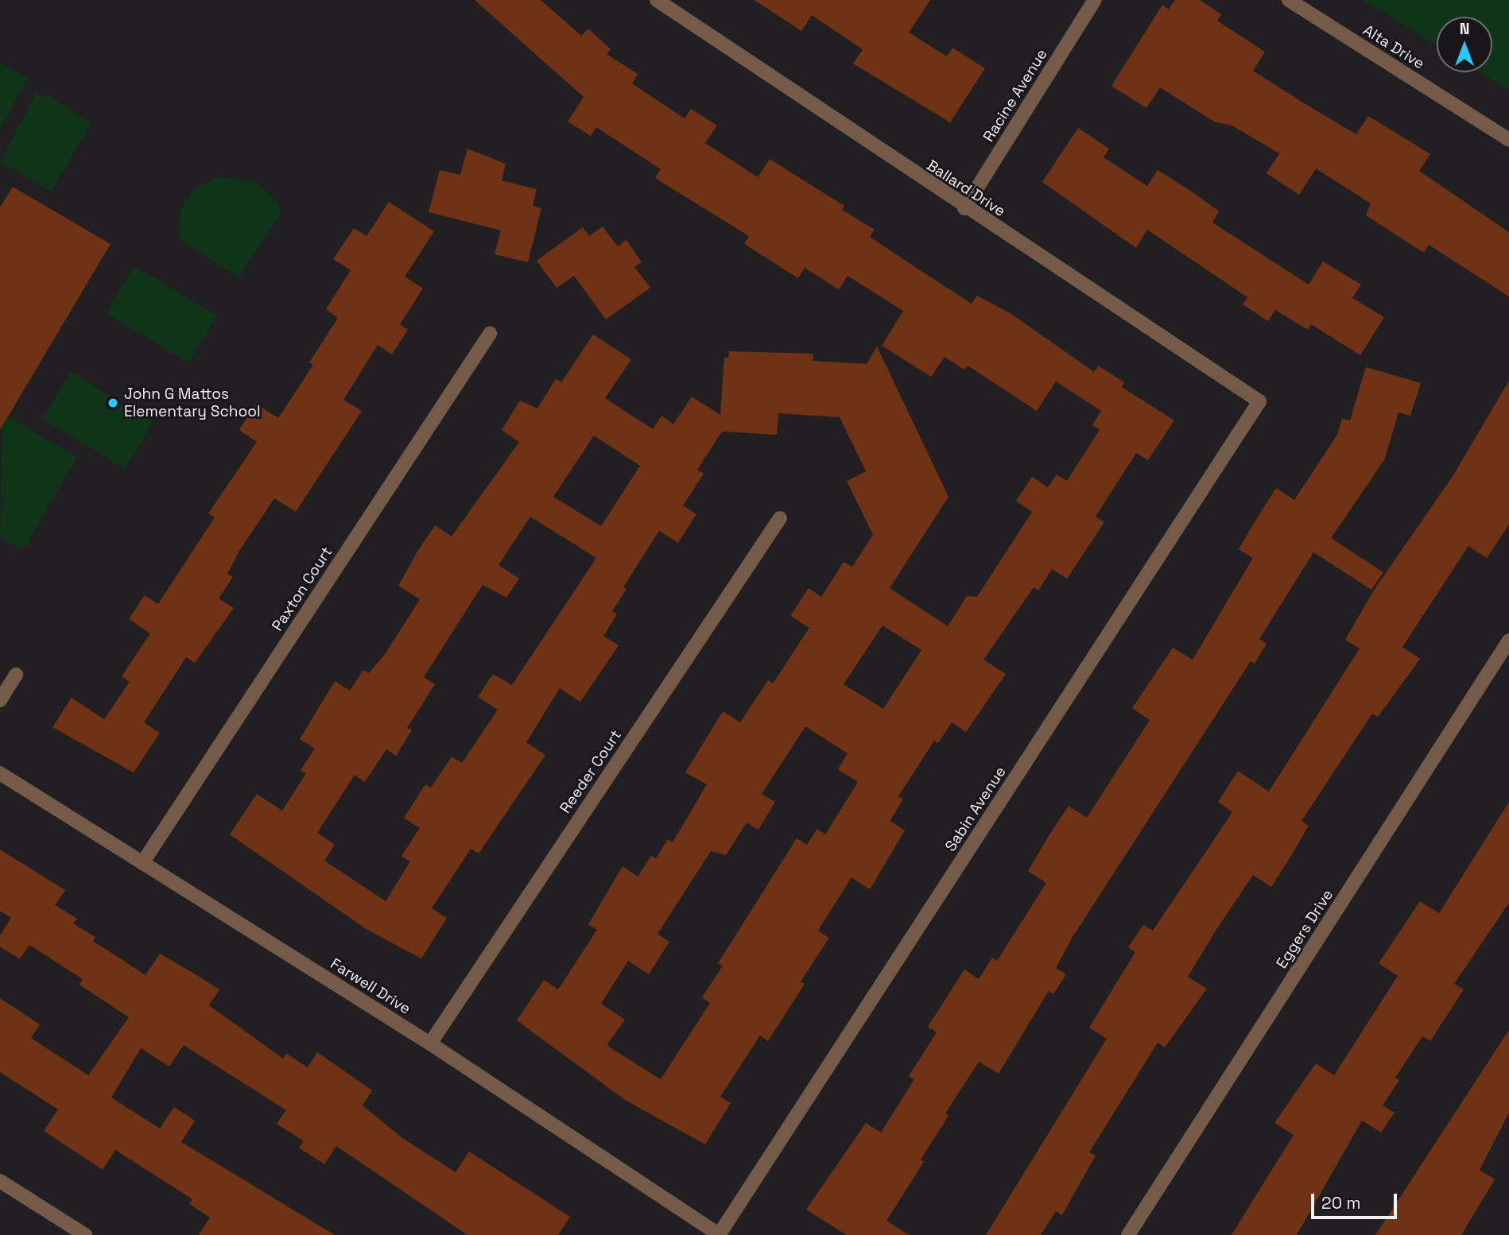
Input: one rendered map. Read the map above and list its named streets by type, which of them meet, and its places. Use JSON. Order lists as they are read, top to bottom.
{
  "streets": {
    "street": [
      "Alta Drive",
      "Racine Avenue",
      "Ballard Drive",
      "Paxton Court",
      "Reeder Court",
      "Sabin Avenue",
      "Eggers Drive",
      "Farwell Drive"
    ]
  },
  "crossings": [
    ["Racine Avenue", "Ballard Drive"],
    ["Ballard Drive", "Sabin Avenue"],
    ["Paxton Court", "Farwell Drive"],
    ["Reeder Court", "Farwell Drive"],
    ["Sabin Avenue", "Farwell Drive"]
  ],
  "places": ["John G Mattos Elementary School"],
  "scale_bar": "20 m",
  "north": "top"
}
